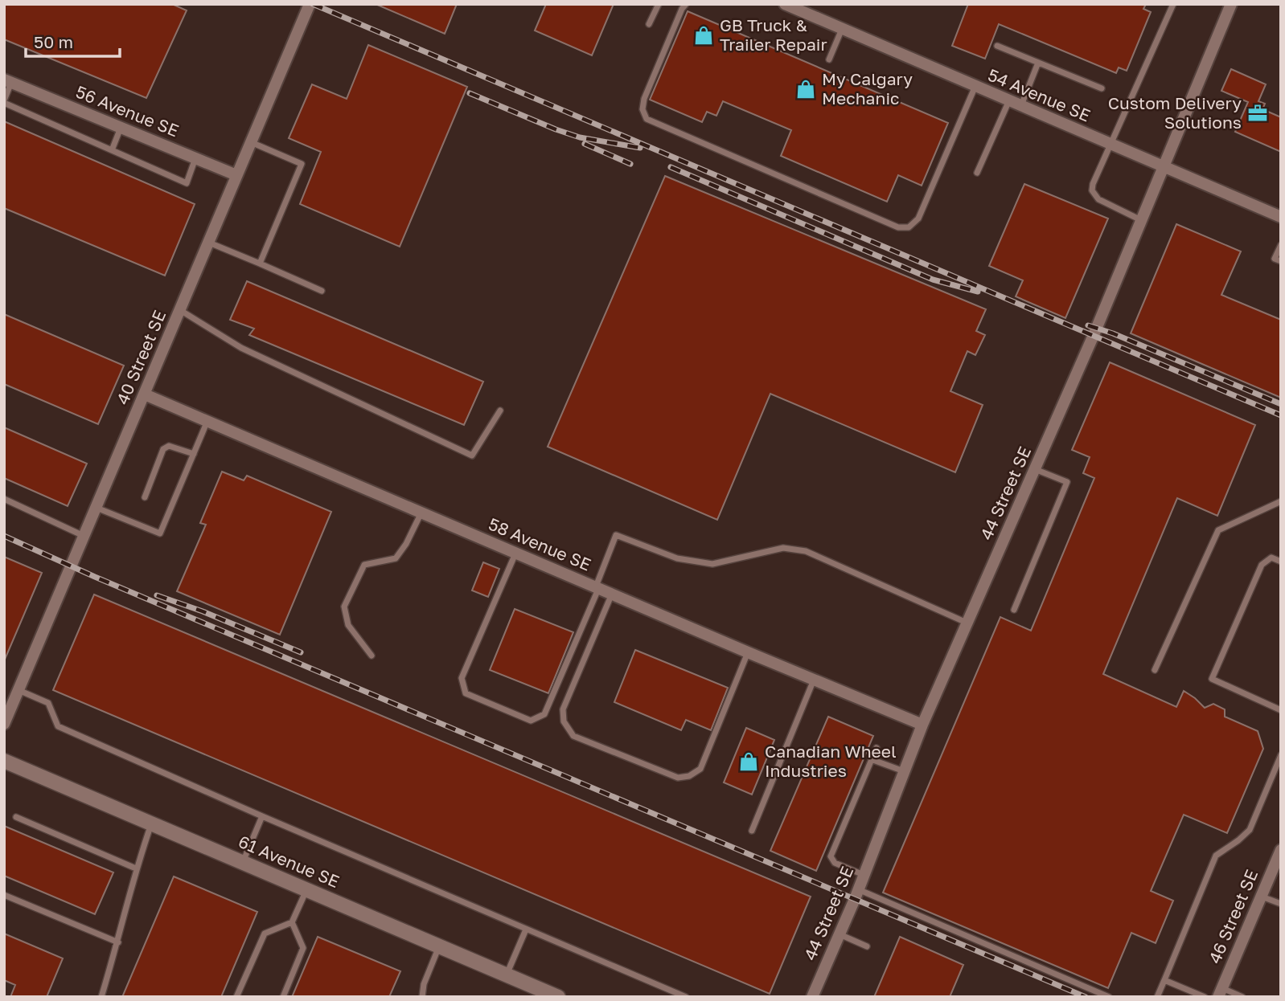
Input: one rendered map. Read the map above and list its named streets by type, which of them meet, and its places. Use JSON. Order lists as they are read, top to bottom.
{
  "streets": {
    "street": [
      "54 Avenue SE",
      "56 Avenue SE",
      "40 Street SE",
      "44 Street SE",
      "58 Avenue SE",
      "61 Avenue SE",
      "46 Street SE"
    ]
  },
  "crossings": [
    ["54 Avenue SE", "44 Street SE"],
    ["56 Avenue SE", "40 Street SE"],
    ["40 Street SE", "58 Avenue SE"],
    ["44 Street SE", "58 Avenue SE"]
  ],
  "places": {
    "shop": ["GB Truck & Trailer Repair", "My Calgary Mechanic", "Canadian Wheel Industries"],
    "office": ["Custom Delivery Solutions"]
  },
  "scale_bar": "50 m"
}
